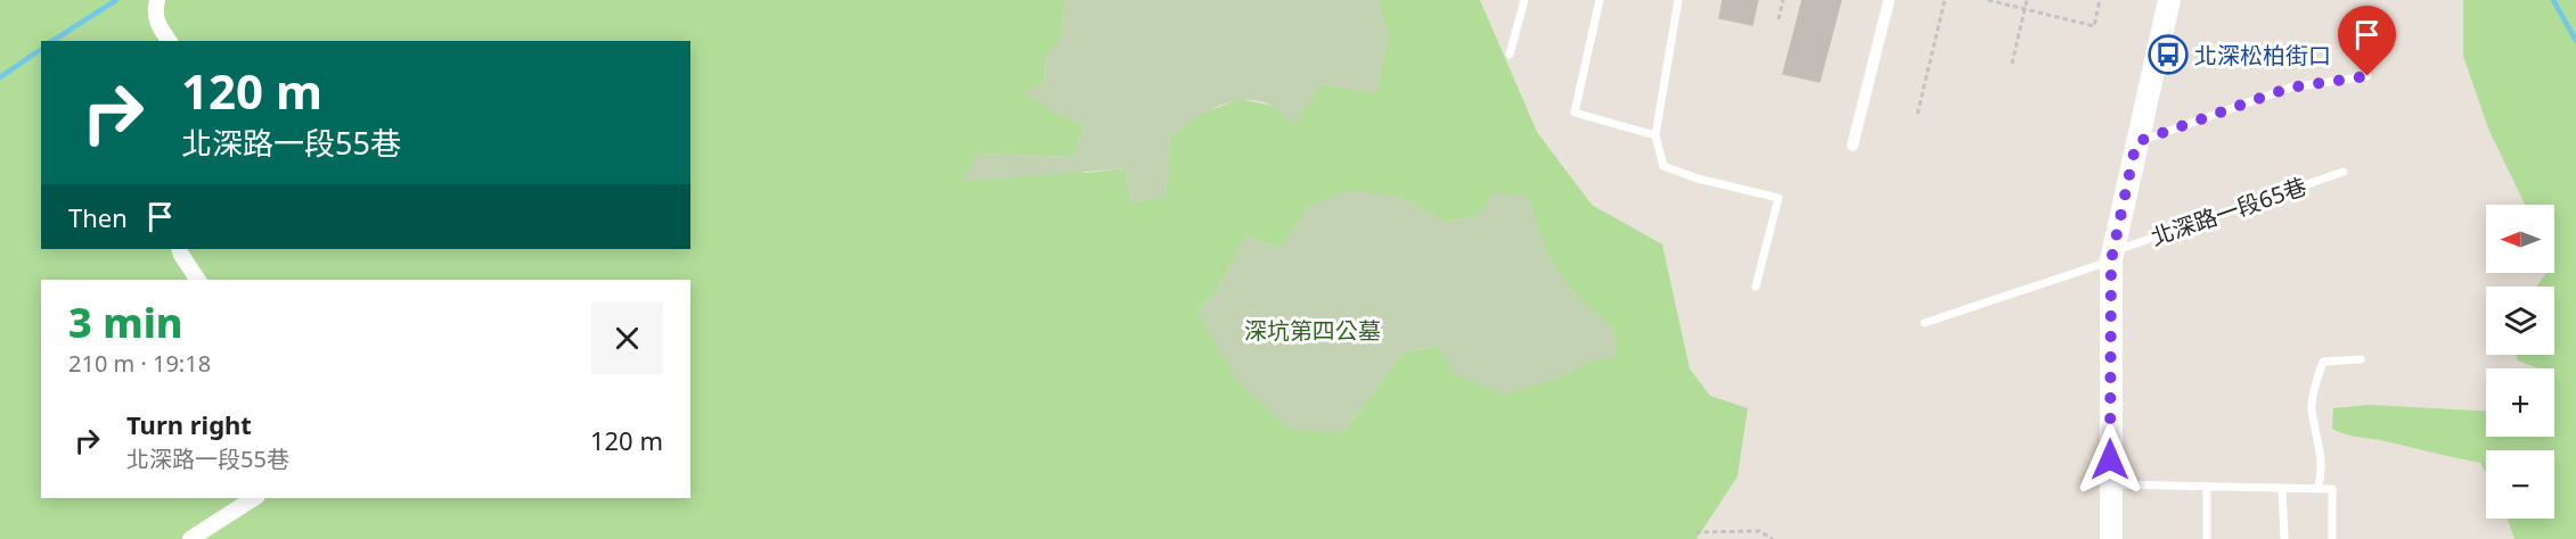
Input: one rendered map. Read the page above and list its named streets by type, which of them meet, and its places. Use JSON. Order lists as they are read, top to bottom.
{
  "streets": {
    "lane": ["北深路一段65巷"]
  },
  "parks": ["深坑第四公墓"],
  "places": {
    "bus stop": ["北深松柏街口"]
  },
  "north": "left",
  "page": {
    "turn": ["120 m", "北深路一段55巷"],
    "then": "Then",
    "map_buttons": ["+", "−"],
    "heading": ["3 min", "210 m · 19:18"],
    "list": [
      {
        "name": "Turn right",
        "note": "北深路一段55巷",
        "value": "120 m"
      }
    ]
  }
}
